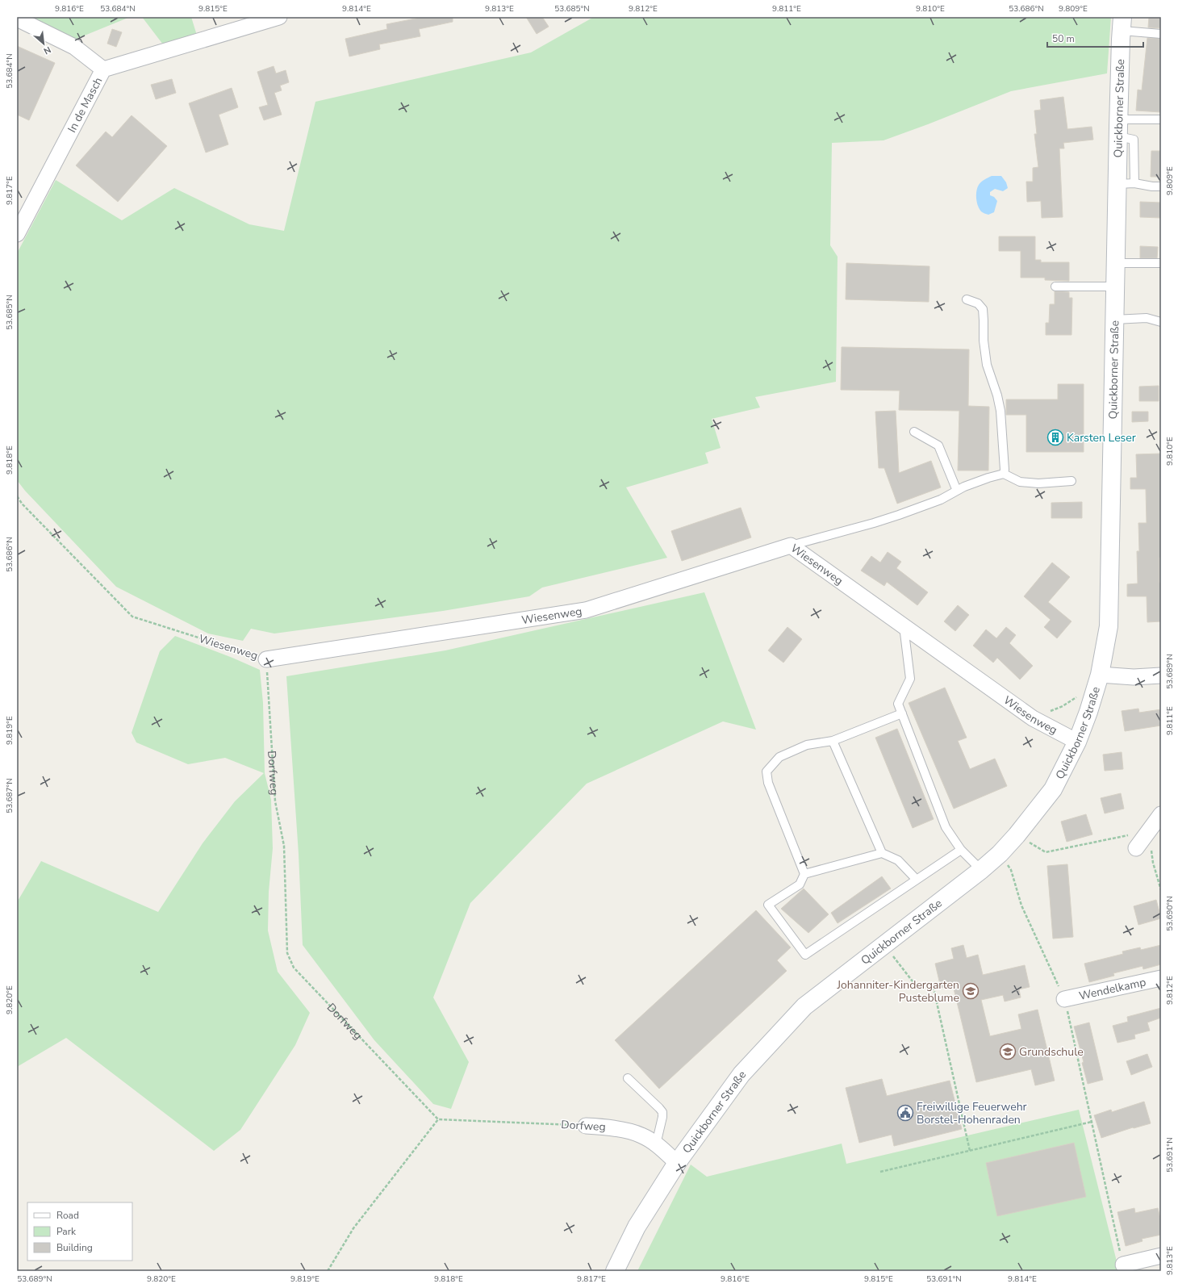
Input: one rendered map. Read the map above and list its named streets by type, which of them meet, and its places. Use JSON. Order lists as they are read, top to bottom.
{
  "streets": {
    "main road": ["Quickborner Straße"],
    "street": [
      "In de Masch",
      "Wiesenweg",
      "Dorfweg",
      "Wendelkamp"
    ]
  },
  "crossings": [
    ["Quickborner Straße", "Wiesenweg"],
    ["Quickborner Straße", "Dorfweg"],
    ["Wiesenweg", "Dorfweg"]
  ],
  "places": {
    "building": ["Karsten Leser"],
    "school or university": ["Johanniter-Kindergarten Pusteblume", "Grundschule"],
    "public building": ["Freiwillige Feuerwehr Borstel-Hohenraden"]
  },
  "legend": ["Road", "Park", "Building"],
  "scale_bar": "50 m",
  "north": "bottom right",
  "coordinates": [
    "9.816°E",
    "53.684°N",
    "9.815°E",
    "9.814°E",
    "9.813°E",
    "53.685°N",
    "9.812°E",
    "9.811°E",
    "9.810°E",
    "53.686°N",
    "9.809°E",
    "9.817°E",
    "9.818°E",
    "53.689°N",
    "9.819°E",
    "53.687°N",
    "53.690°N",
    "9.820°E",
    "53.691°N"
  ]
}
